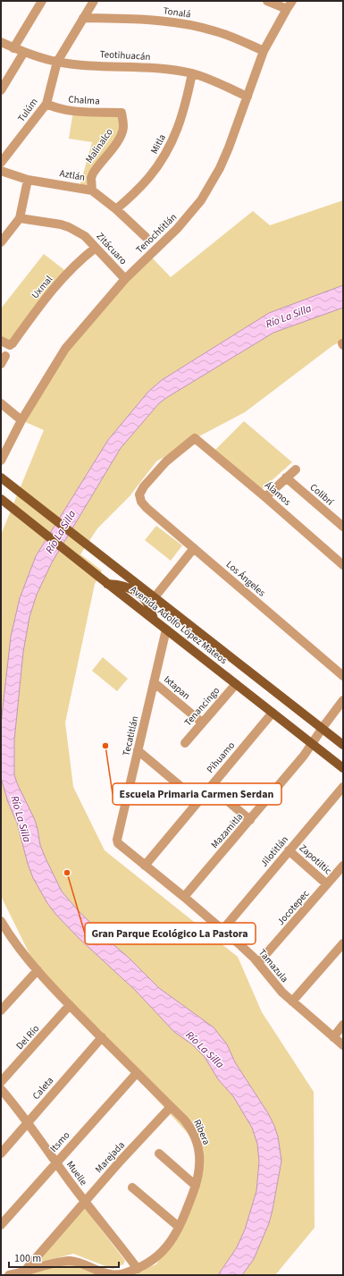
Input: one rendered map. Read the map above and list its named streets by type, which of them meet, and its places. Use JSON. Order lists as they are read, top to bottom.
{
  "streets": {
    "main road": ["Avenida Adolfo López Mateos"],
    "street": [
      "Tonalá",
      "Teotihuacán",
      "Chalma",
      "Tulúm",
      "Mitla",
      "Malinalco",
      "Aztlán",
      "Tenochtitlán",
      "Zitácuaro",
      "Uxmal",
      "Álamos",
      "Colibrí",
      "Los Ángeles",
      "Ixtapan",
      "Tenancingo",
      "Tecatitlán",
      "Pihuamo",
      "Mazamitla",
      "Jilotitlán",
      "Zapotiltic",
      "Jocotepec",
      "Tamazula",
      "Del Río",
      "Caleta",
      "Ribera",
      "Itsmo",
      "Marejada",
      "Muelle"
    ]
  },
  "crossings": [
    ["Tonalá", "Tulúm"],
    ["Tonalá", "Tenochtitlán"],
    ["Teotihuacán", "Tulúm"],
    ["Teotihuacán", "Mitla"],
    ["Teotihuacán", "Tenochtitlán"],
    ["Chalma", "Tulúm"],
    ["Chalma", "Malinalco"],
    ["Mitla", "Aztlán"],
    ["Malinalco", "Aztlán"],
    ["Tenochtitlán", "Zitácuaro"],
    ["Zitácuaro", "Uxmal"],
    ["Álamos", "Los Ángeles"],
    ["Avenida Adolfo López Mateos", "Tenancingo"],
    ["Avenida Adolfo López Mateos", "Tecatitlán"],
    ["Avenida Adolfo López Mateos", "Pihuamo"],
    ["Avenida Adolfo López Mateos", "Mazamitla"],
    ["Ixtapan", "Tenancingo"],
    ["Ixtapan", "Tecatitlán"],
    ["Tecatitlán", "Tamazula"],
    ["Pihuamo", "Tamazula"],
    ["Mazamitla", "Tamazula"],
    ["Jilotitlán", "Zapotiltic"],
    ["Jilotitlán", "Tamazula"],
    ["Zapotiltic", "Jocotepec"],
    ["Jocotepec", "Tamazula"],
    ["Del Río", "Ribera"],
    ["Caleta", "Ribera"],
    ["Caleta", "Muelle"],
    ["Ribera", "Itsmo"],
    ["Ribera", "Marejada"],
    ["Ribera", "Muelle"],
    ["Itsmo", "Muelle"],
    ["Marejada", "Muelle"]
  ],
  "water": ["Río La Silla"],
  "places": ["Escuela Primaria Carmen Serdan", "Gran Parque Ecológico La Pastora"],
  "scale_bar": "100 m"
}
